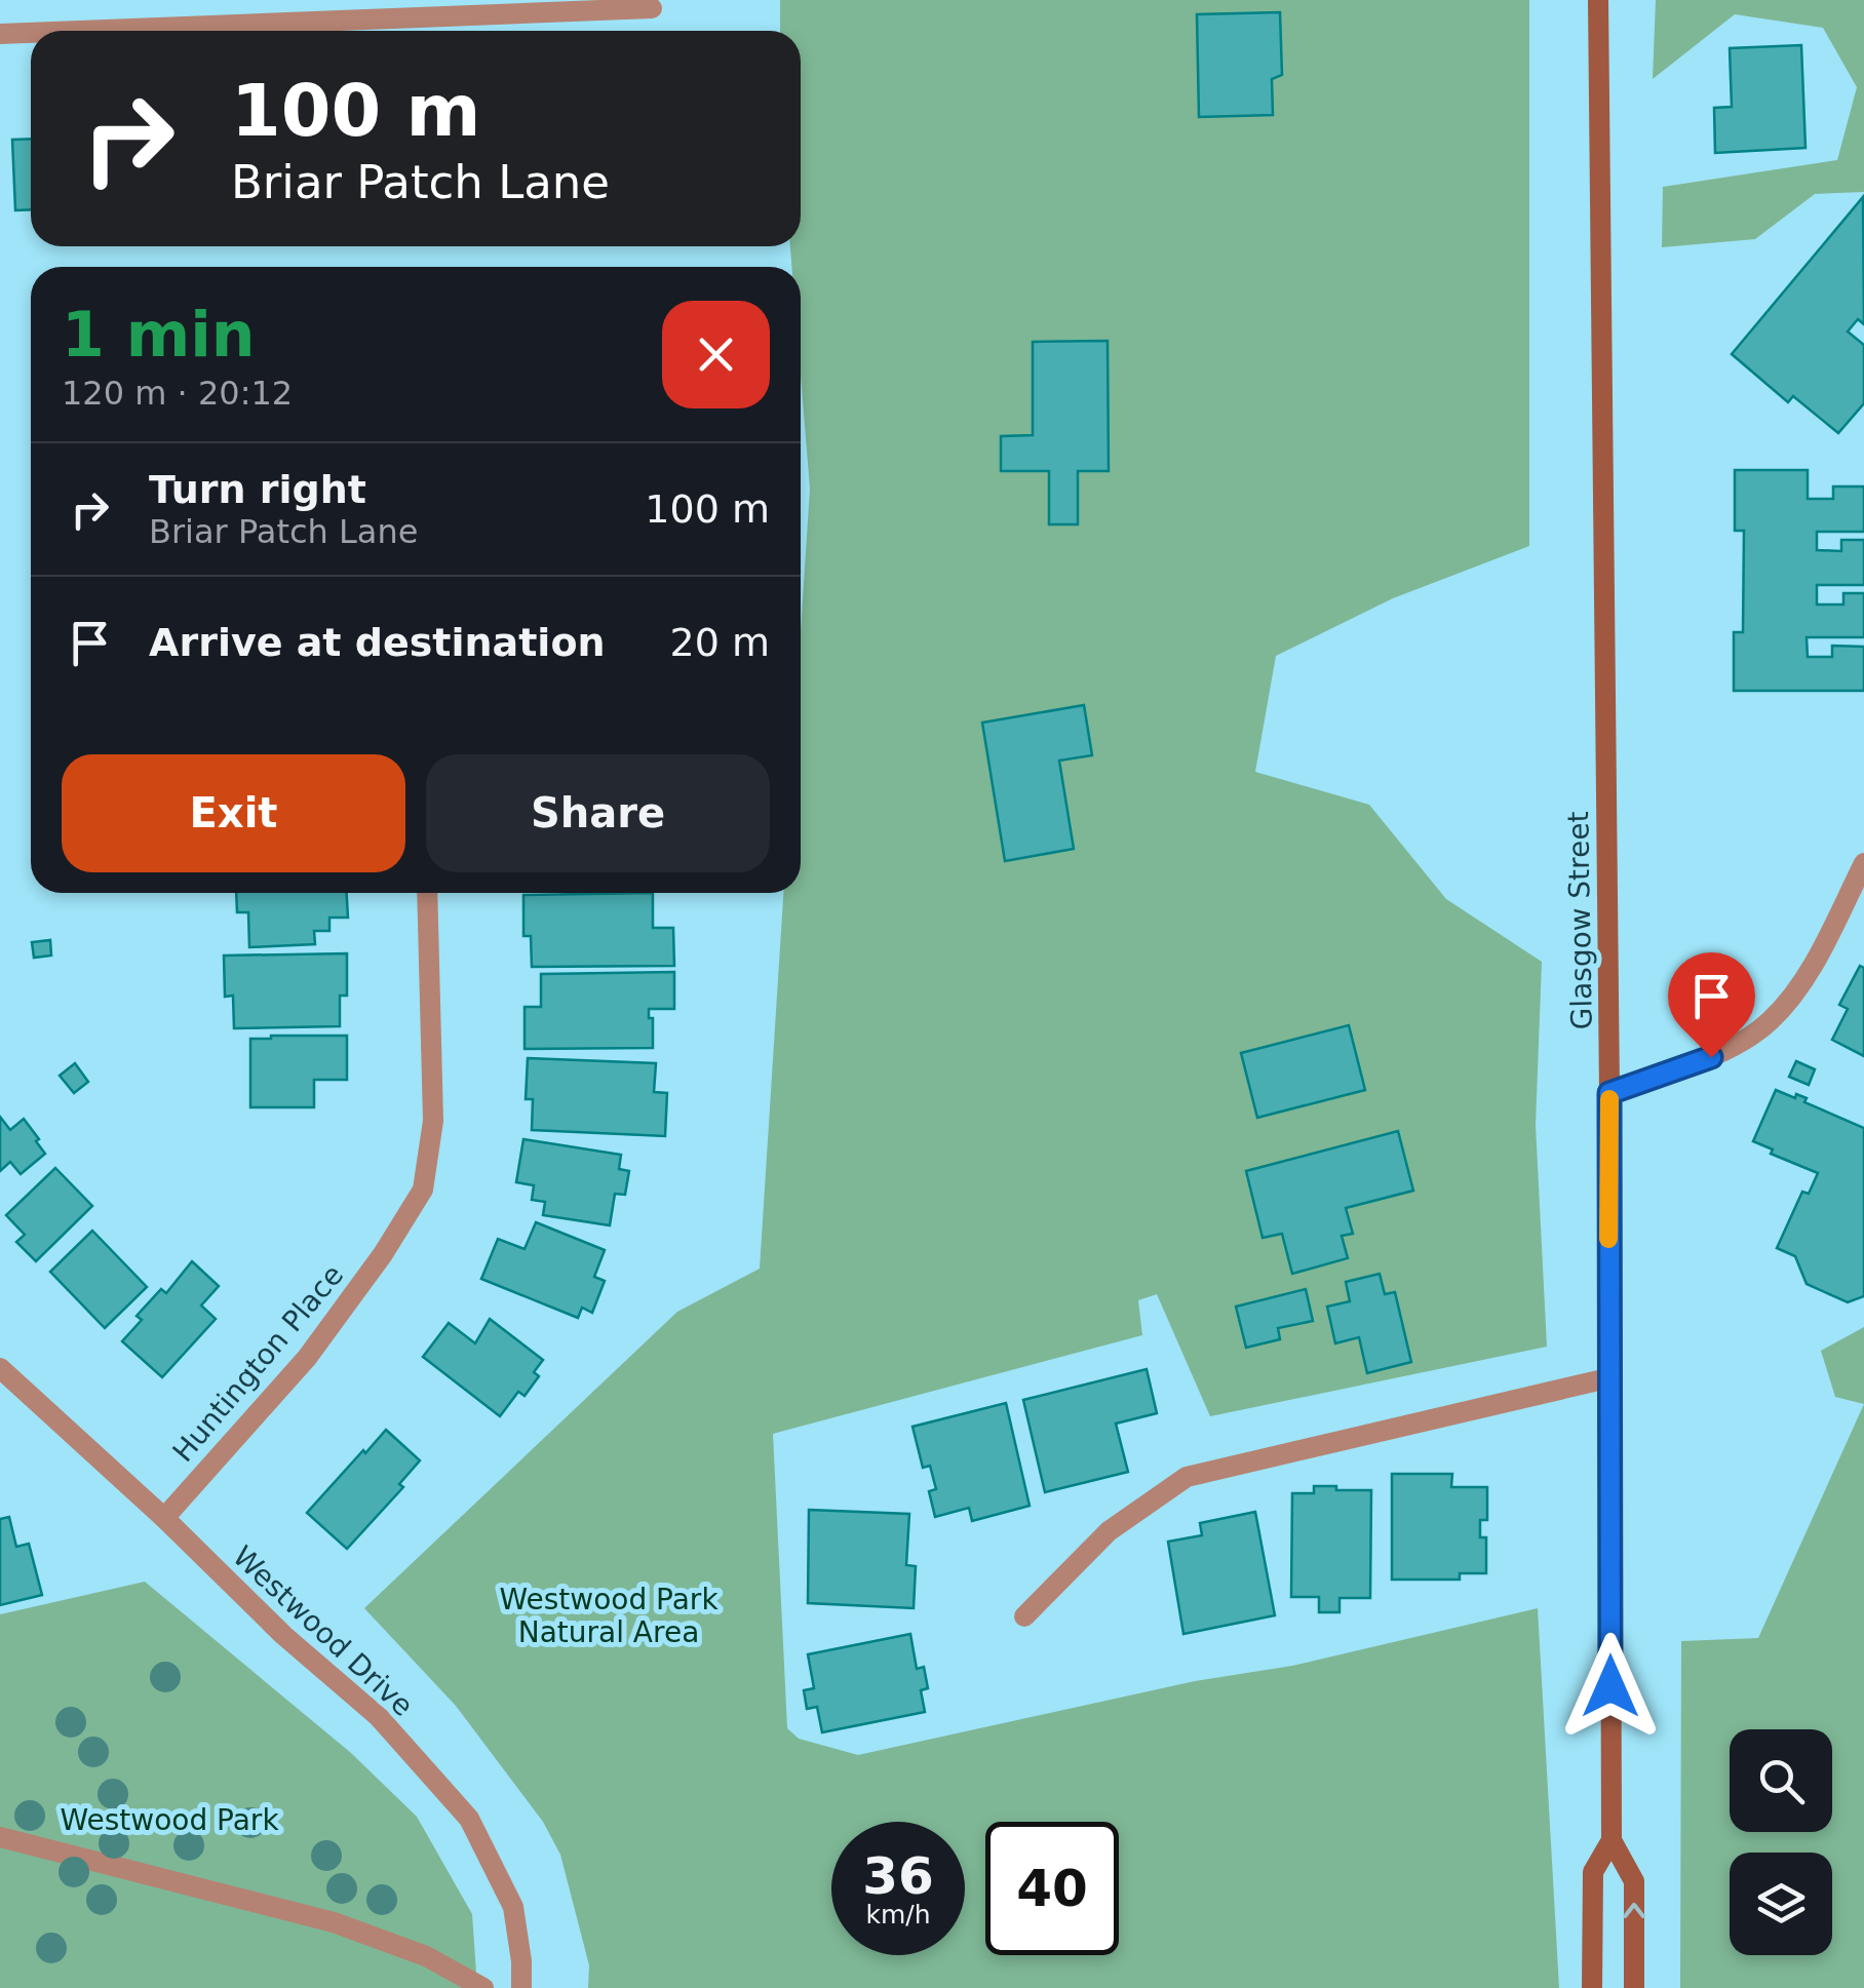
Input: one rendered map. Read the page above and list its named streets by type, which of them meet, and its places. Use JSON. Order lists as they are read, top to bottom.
{
  "streets": {
    "street": ["Glasgow Street", "Huntington Place", "Westwood Drive"]
  },
  "crossings": [
    ["Huntington Place", "Westwood Drive"]
  ],
  "parks": ["Westwood Park Natural Area", "Westwood Park"],
  "page": {
    "turn": ["100 m", "Briar Patch Lane"],
    "heading": ["1 min", "120 m · 20:12"],
    "list": [
      {
        "name": "Turn right",
        "note": "Briar Patch Lane",
        "value": "100 m"
      },
      {
        "name": "Arrive at destination",
        "value": "20 m"
      }
    ],
    "buttons": ["Exit", "Share"],
    "speed": "36 km/h",
    "limit": "40"
  }
}
